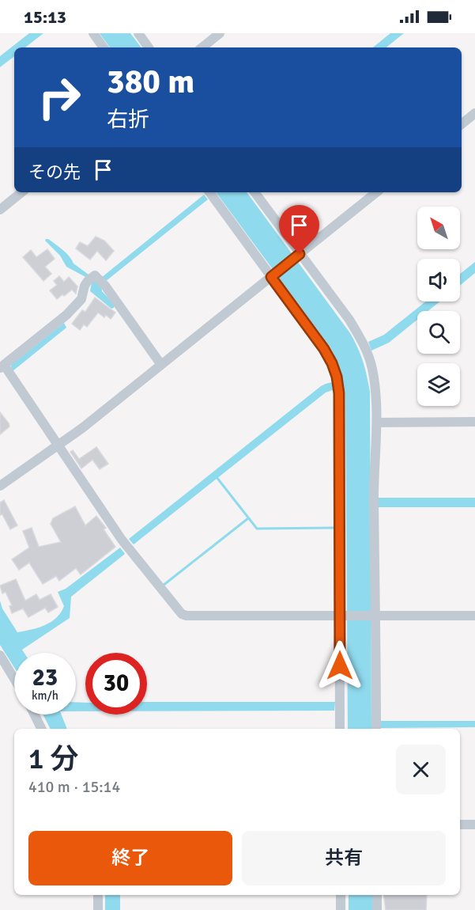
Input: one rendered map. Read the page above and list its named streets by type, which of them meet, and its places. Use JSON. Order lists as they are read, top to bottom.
{
  "north": "top left",
  "page": {
    "status": "15:13",
    "turn": ["380 m", "右折"],
    "then": "その先",
    "speed": "23 km/h",
    "limit": "30",
    "heading": ["1 分", "410 m · 15:14"],
    "buttons": ["終了", "共有"]
  }
}
